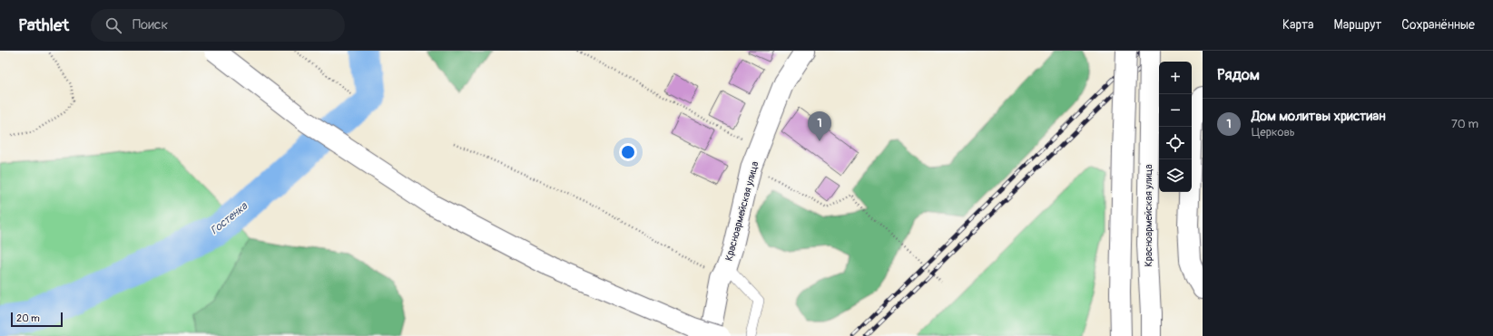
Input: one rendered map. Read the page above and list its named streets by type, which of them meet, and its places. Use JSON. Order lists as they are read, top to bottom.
{
  "streets": {
    "main road": ["Красноармейская улица"]
  },
  "water": ["Гостенка"],
  "scale_bar": "20 m",
  "page": {
    "header": "Pathlet",
    "search": "Поиск",
    "nav": ["Карта", "Маршрут", "Сохранённые"],
    "heading": "Рядом",
    "map_buttons": ["+", "−"],
    "list": [
      {
        "mark": "1",
        "name": "Дом молитвы христиан",
        "note": "Церковь",
        "value": "70 m"
      }
    ],
    "pins": "1",
    "scale": "20 m"
  }
}
